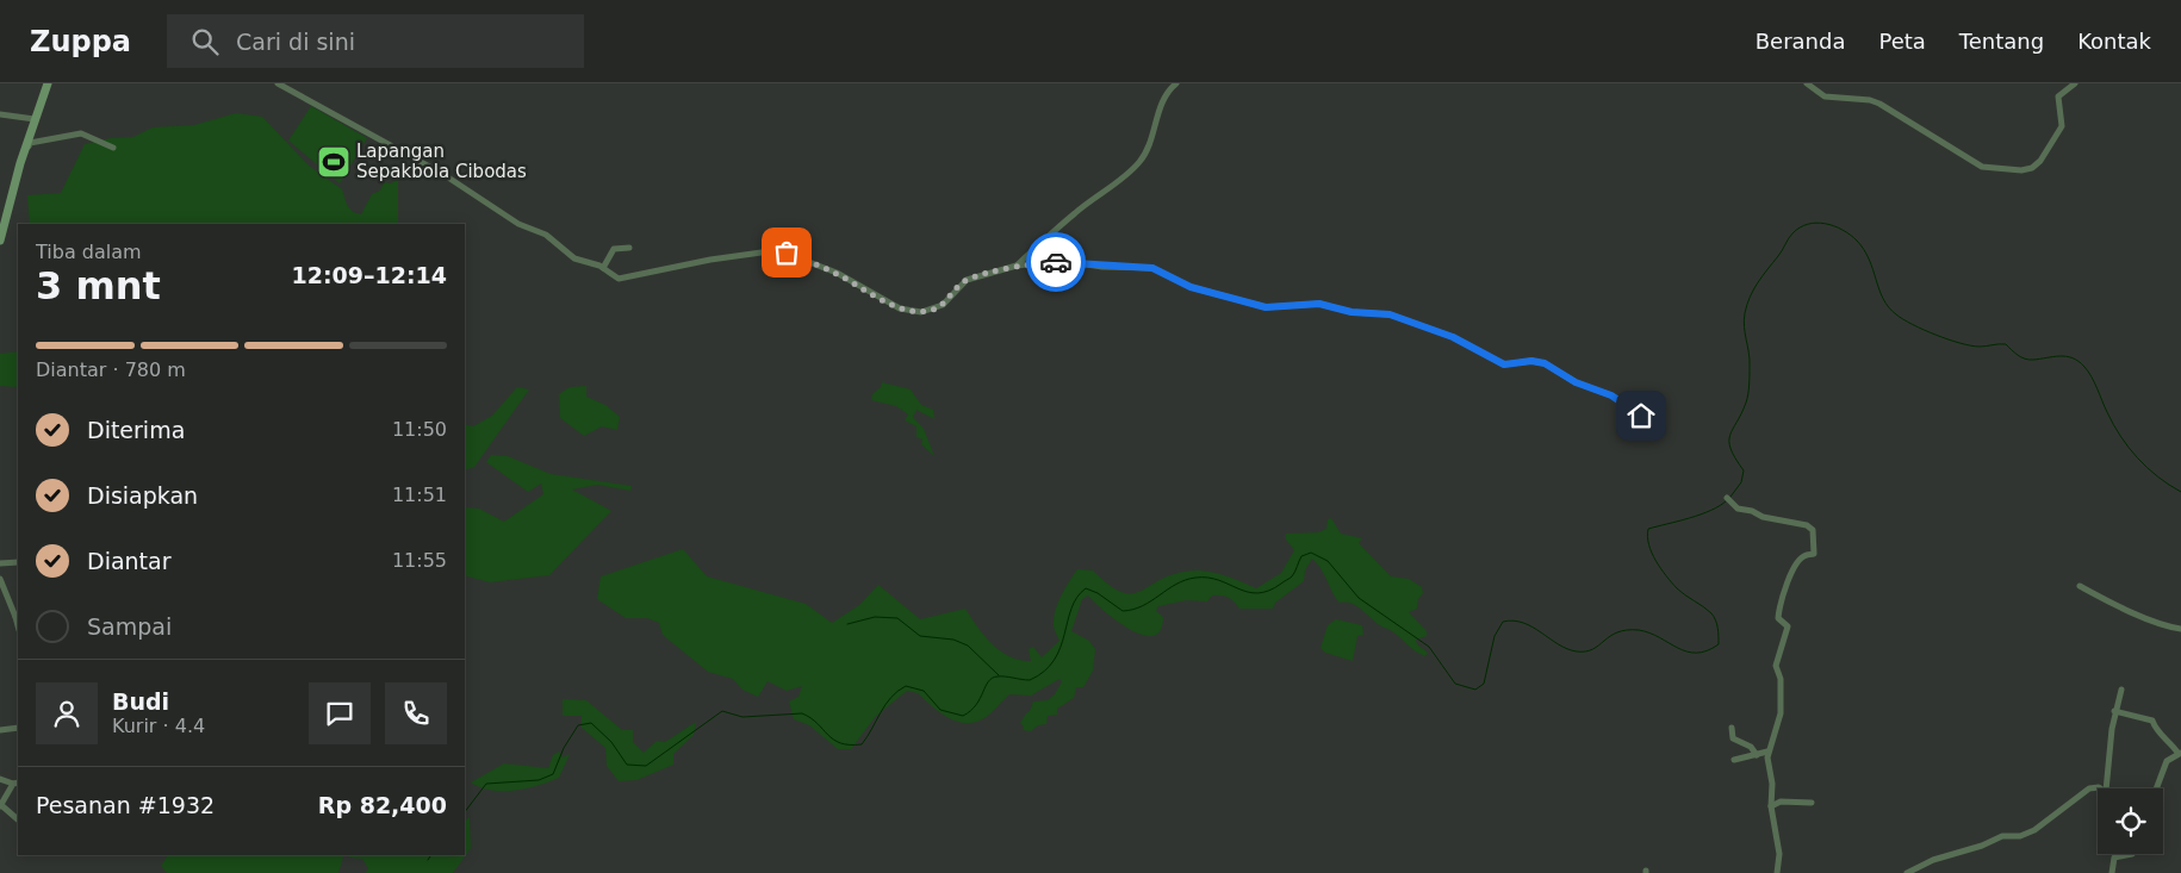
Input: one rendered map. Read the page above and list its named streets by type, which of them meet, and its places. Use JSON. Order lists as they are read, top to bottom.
{
  "places": {
    "sports": ["Lapangan Sepakbola Cibodas"]
  },
  "page": {
    "header": "Zuppa",
    "search": "Cari di sini",
    "nav": [
      "Beranda",
      "Peta",
      "Tentang",
      "Kontak"
    ],
    "heading": ["3 mnt", "Tiba dalam", "12:09–12:14"],
    "panel": [
      "Budi",
      "Kurir · 4.4",
      "Pesanan #1932",
      "Rp 82,400"
    ],
    "bar": "Diantar · 780 m",
    "list": [
      ["Diterima", "11:50"],
      ["Disiapkan", "11:51"],
      ["Diantar", "11:55"],
      "Sampai"
    ]
  }
}
